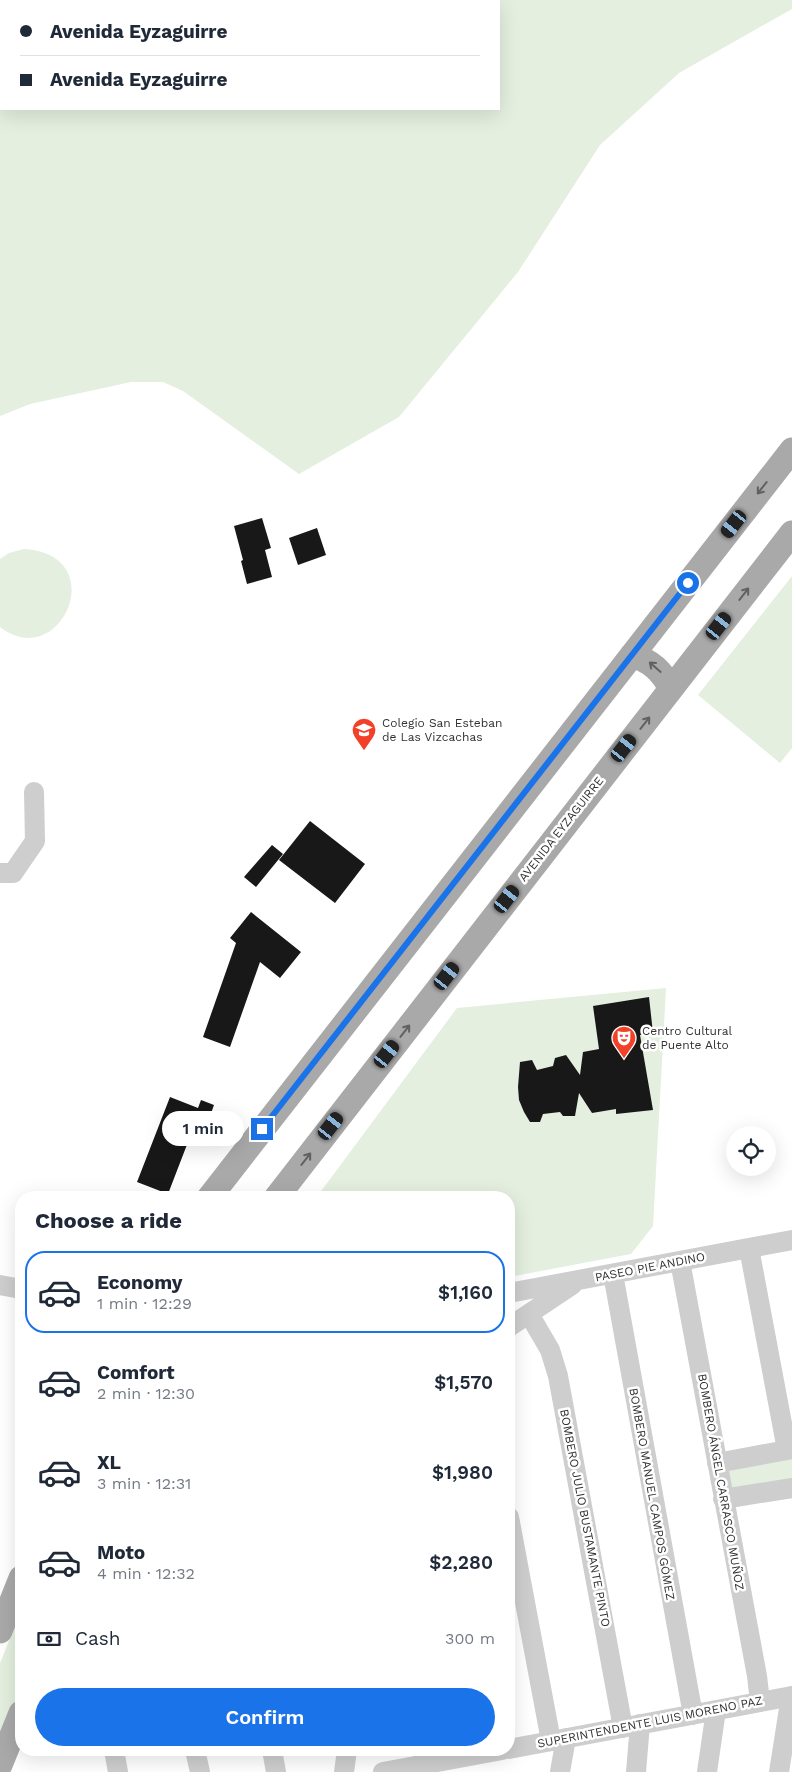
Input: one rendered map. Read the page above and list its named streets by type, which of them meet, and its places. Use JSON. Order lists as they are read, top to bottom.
{
  "streets": {
    "main road": ["AVENIDA EYZAGUIRRE"],
    "street": [
      "PASEO PIE ANDINO",
      "BOMBERO ÁNGEL CARRASCO MUÑOZ",
      "BOMBERO MANUEL CAMPOS GÓMEZ",
      "BOMBERO JULIO BUSTAMANTE PINTO",
      "SUPERINTENDENTE LUIS MORENO PAZ"
    ]
  },
  "crossings": [
    ["PASEO PIE ANDINO", "BOMBERO ÁNGEL CARRASCO MUÑOZ"],
    ["PASEO PIE ANDINO", "BOMBERO MANUEL CAMPOS GÓMEZ"],
    ["BOMBERO ÁNGEL CARRASCO MUÑOZ", "SUPERINTENDENTE LUIS MORENO PAZ"],
    ["BOMBERO MANUEL CAMPOS GÓMEZ", "SUPERINTENDENTE LUIS MORENO PAZ"],
    ["BOMBERO JULIO BUSTAMANTE PINTO", "SUPERINTENDENTE LUIS MORENO PAZ"]
  ],
  "places": {
    "school or university": ["Colegio San Esteban de Las Vizcachas"],
    "theatre": ["Centro Cultural de Puente Alto"]
  },
  "page": {
    "banner": ["Avenida Eyzaguirre", "Avenida Eyzaguirre"],
    "bubble": "1 min",
    "heading": "Choose a ride",
    "list": [
      {
        "name": "Economy",
        "note": "1 min · 12:29",
        "value": "$1,160"
      },
      {
        "name": "Comfort",
        "note": "2 min · 12:30",
        "value": "$1,570"
      },
      {
        "name": "XL",
        "note": "3 min · 12:31",
        "value": "$1,980"
      },
      {
        "name": "Moto",
        "note": "4 min · 12:32",
        "value": "$2,280"
      }
    ],
    "pay": ["Cash", "300 m"],
    "buttons": "Confirm"
  }
}
